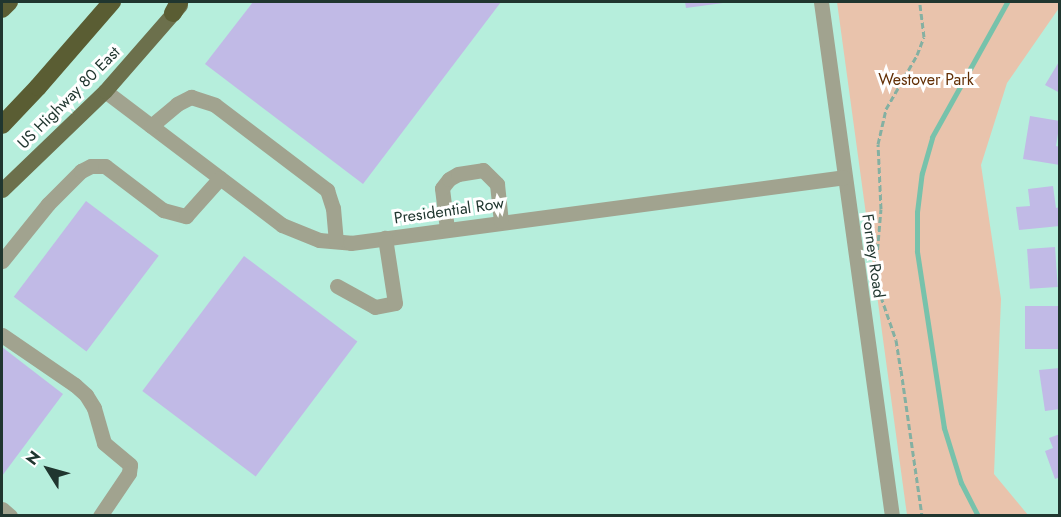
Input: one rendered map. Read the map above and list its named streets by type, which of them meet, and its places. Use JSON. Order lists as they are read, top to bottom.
{
  "streets": {
    "main road": ["US Highway 80 East"],
    "street": ["Presidential Row", "Forney Road"]
  },
  "crossings": [
    ["US Highway 80 East", "Presidential Row"],
    ["Presidential Row", "Forney Road"]
  ],
  "parks": ["Westover Park"],
  "north": "top left"
}
